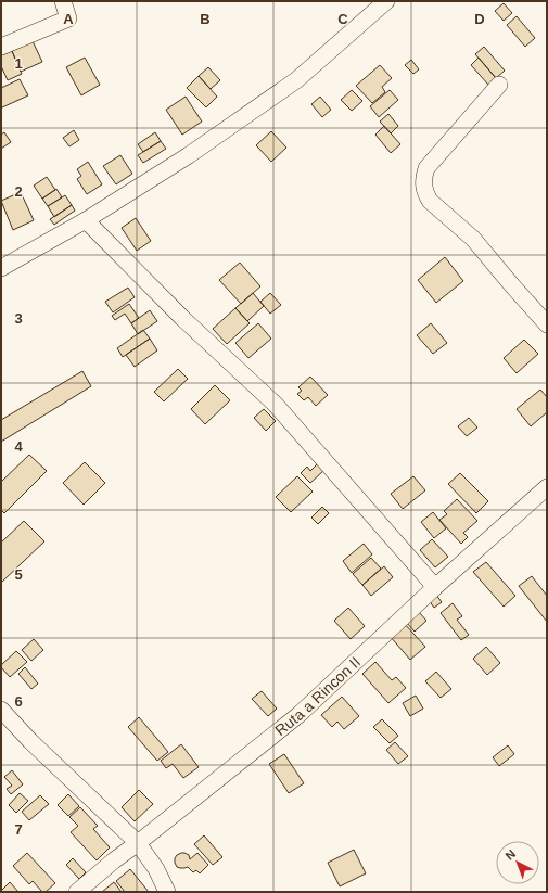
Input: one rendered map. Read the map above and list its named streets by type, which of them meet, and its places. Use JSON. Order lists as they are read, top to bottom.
{
  "streets": {
    "street": ["Ruta a Rincon II"]
  },
  "north": "top left",
  "grid": {
    "columns": [
      "A",
      "B",
      "C",
      "D"
    ],
    "rows": [
      "1",
      "2",
      "3",
      "4",
      "5",
      "6",
      "7"
    ]
  }
}
